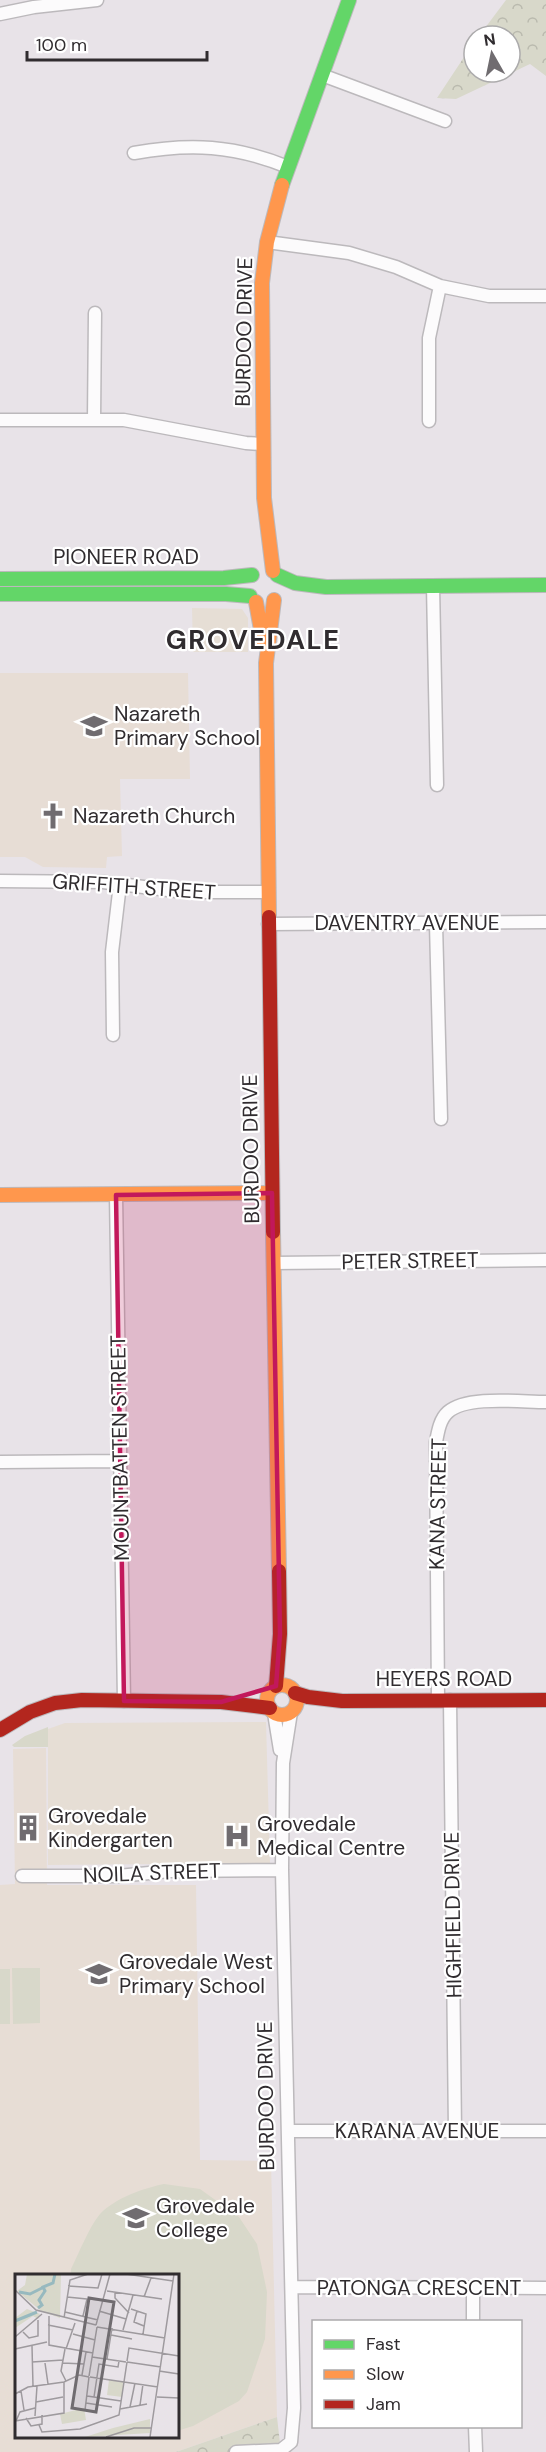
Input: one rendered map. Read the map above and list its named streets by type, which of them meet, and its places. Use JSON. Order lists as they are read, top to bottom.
{
  "streets": {
    "street": [
      "BURDOO DRIVE",
      "PIONEER ROAD",
      "GRIFFITH STREET",
      "DAVENTRY AVENUE",
      "PETER STREET",
      "MOUNTBATTEN STREET",
      "KANA STREET",
      "HEYERS ROAD",
      "NOILA STREET",
      "HIGHFIELD DRIVE",
      "KARANA AVENUE",
      "PATONGA CRESCENT"
    ]
  },
  "crossings": [
    ["BURDOO DRIVE", "PIONEER ROAD"],
    ["BURDOO DRIVE", "GRIFFITH STREET"],
    ["BURDOO DRIVE", "DAVENTRY AVENUE"],
    ["BURDOO DRIVE", "PETER STREET"],
    ["BURDOO DRIVE", "HEYERS ROAD"],
    ["BURDOO DRIVE", "NOILA STREET"],
    ["BURDOO DRIVE", "KARANA AVENUE"],
    ["BURDOO DRIVE", "PATONGA CRESCENT"],
    ["MOUNTBATTEN STREET", "HEYERS ROAD"],
    ["KANA STREET", "HEYERS ROAD"],
    ["KANA STREET", "HIGHFIELD DRIVE"],
    ["HEYERS ROAD", "HIGHFIELD DRIVE"],
    ["HIGHFIELD DRIVE", "KARANA AVENUE"]
  ],
  "districts": ["GROVEDALE"],
  "places": {
    "school or university": ["Nazareth Primary School", "Grovedale West Primary School", "Grovedale College"],
    "church": ["Nazareth Church"],
    "building": ["Grovedale Kindergarten"],
    "hospital": ["Grovedale Medical Centre"]
  },
  "legend": ["Fast", "Slow", "Jam"],
  "scale_bar": "100 m",
  "north": "top"
}
